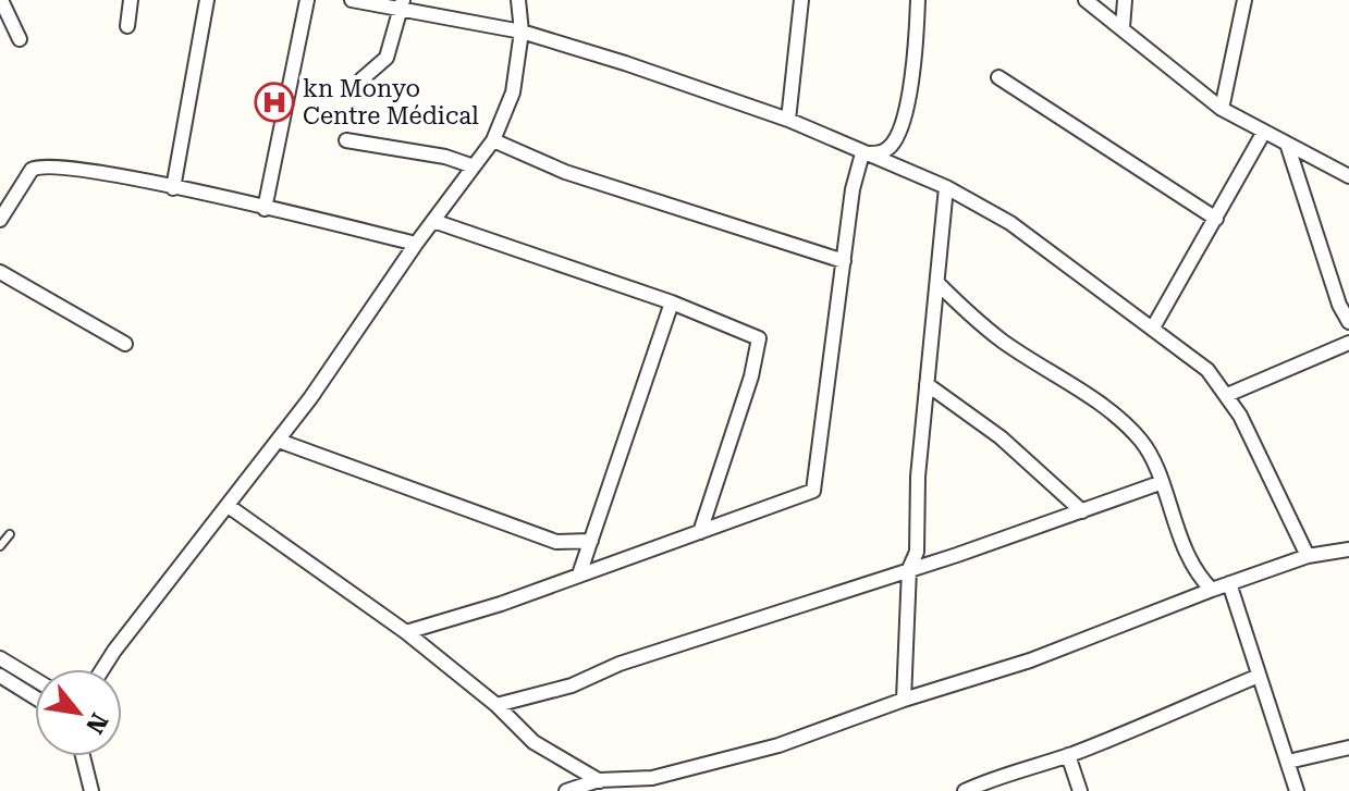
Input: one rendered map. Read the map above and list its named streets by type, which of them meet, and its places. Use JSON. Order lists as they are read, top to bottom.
{
  "places": {
    "hospital": ["kn Monyo Centre Médical"]
  },
  "north": "bottom right"
}
